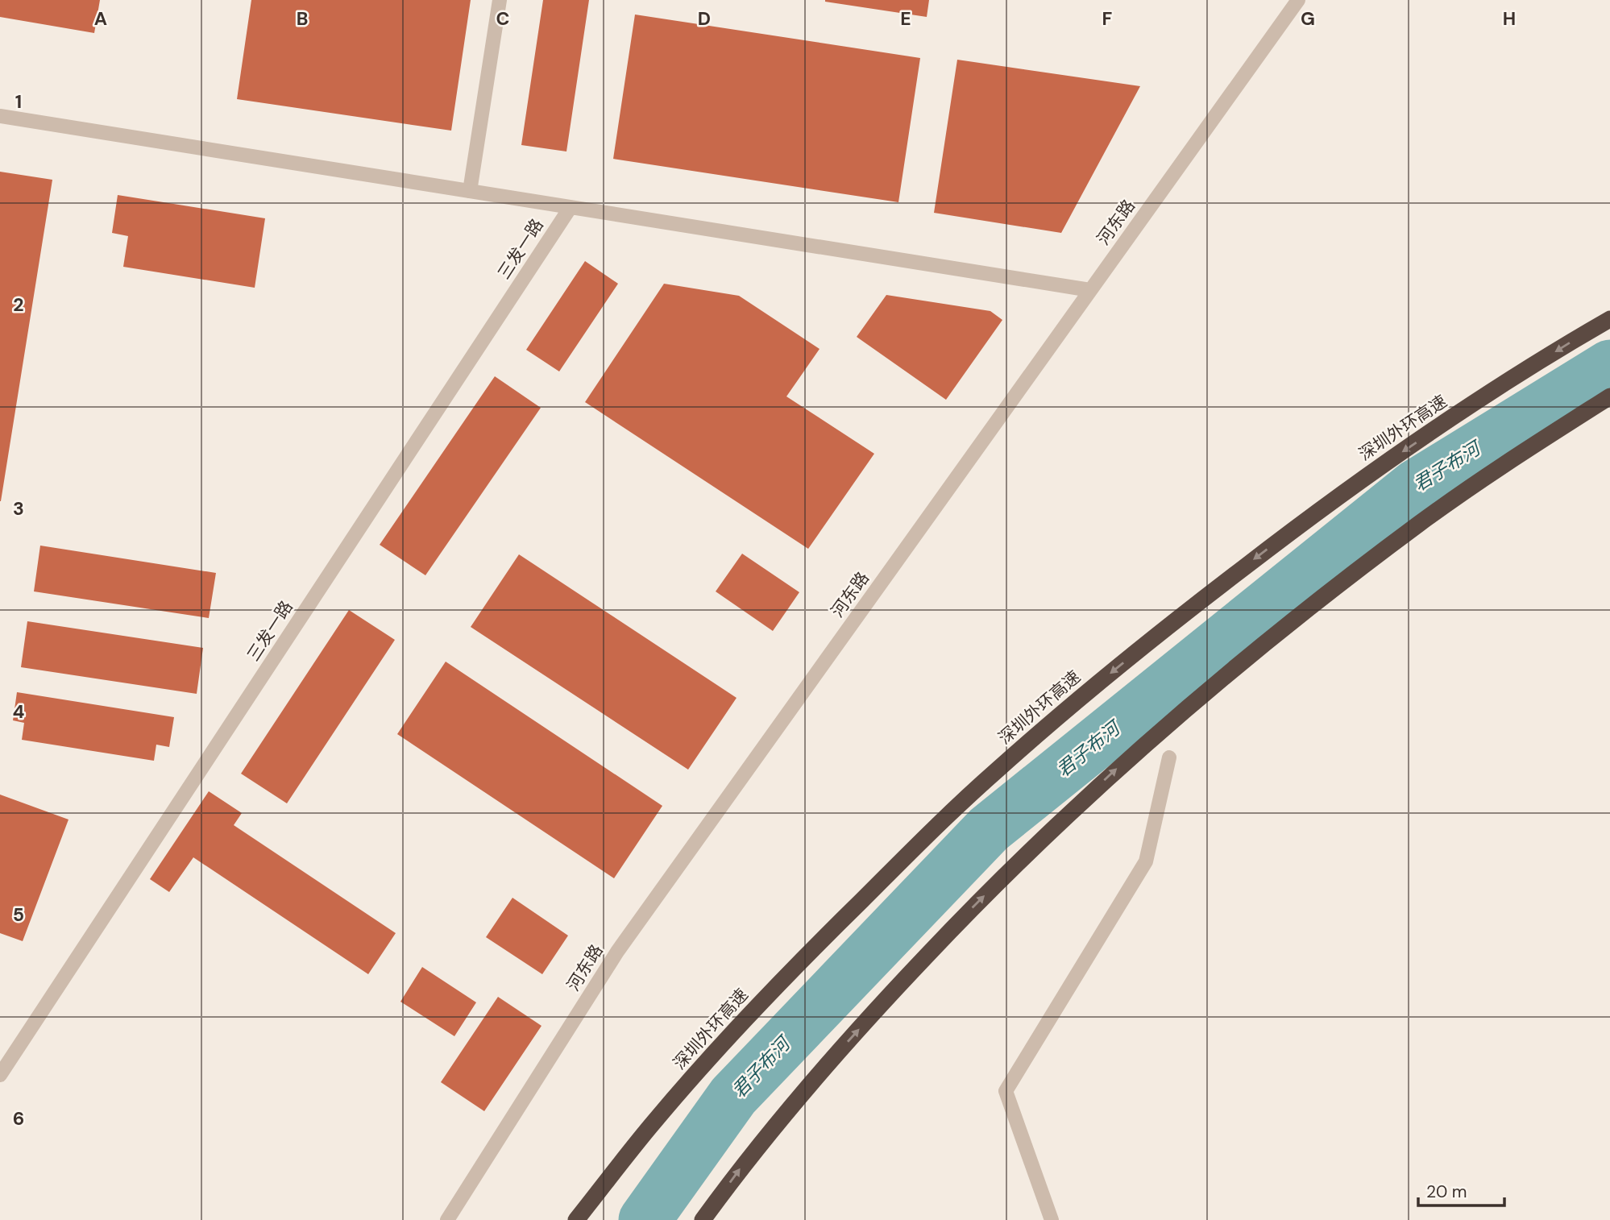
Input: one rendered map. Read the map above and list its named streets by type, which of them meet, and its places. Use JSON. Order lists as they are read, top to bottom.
{
  "streets": {
    "highway": ["深圳外环高速"],
    "street": ["河东路", "三发一路"]
  },
  "water": ["君子布河"],
  "scale_bar": "20 m",
  "grid": {
    "columns": [
      "A",
      "B",
      "C",
      "D",
      "E",
      "F",
      "G",
      "H"
    ],
    "rows": [
      "1",
      "2",
      "3",
      "4",
      "5",
      "6"
    ]
  }
}
